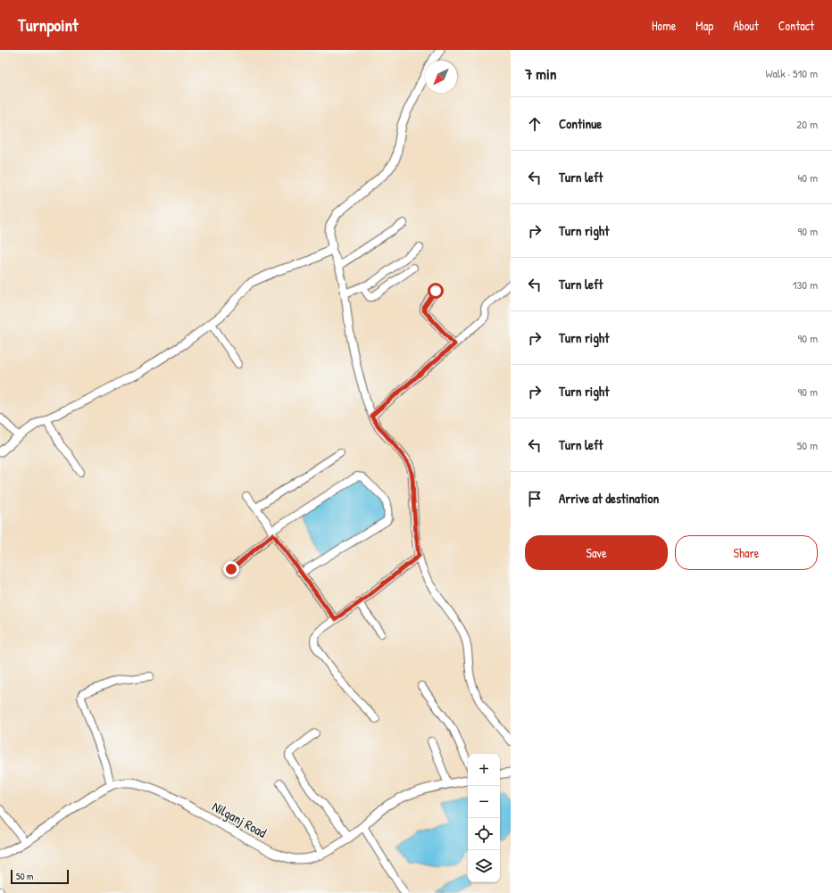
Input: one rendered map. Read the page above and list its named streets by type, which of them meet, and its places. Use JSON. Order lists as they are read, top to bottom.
{
  "streets": {
    "street": ["Nilganj Road"]
  },
  "scale_bar": "50 m",
  "north": "bottom left",
  "page": {
    "header": "Turnpoint",
    "nav": [
      "Home",
      "Map",
      "About",
      "Contact"
    ],
    "heading": ["7 min", "Walk · 510 m"],
    "list": [
      ["Continue", "20 m"],
      ["Turn left", "40 m"],
      ["Turn right", "90 m"],
      ["Turn left", "130 m"],
      ["Turn right", "90 m"],
      ["Turn right", "90 m"],
      ["Turn left", "50 m"],
      "Arrive at destination"
    ],
    "buttons": ["Save", "Share"],
    "map_buttons": ["+", "−"],
    "scale": "50 m"
  }
}
